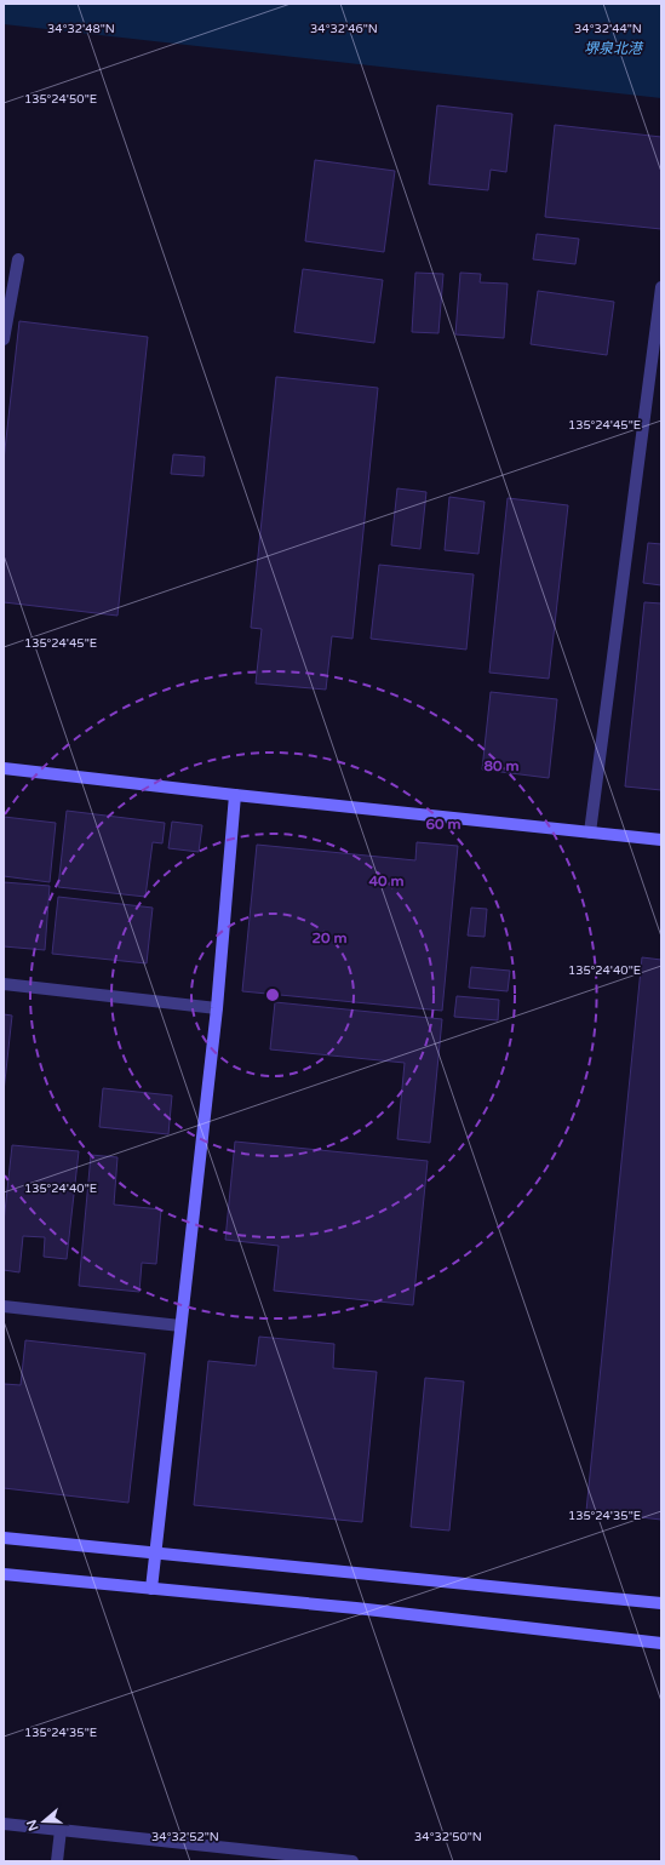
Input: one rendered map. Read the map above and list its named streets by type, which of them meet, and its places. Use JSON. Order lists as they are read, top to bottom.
{
  "water": ["堺泉北港"],
  "north": "left",
  "coordinates": [
    "34°32'48\"N",
    "34°32'46\"N",
    "34°32'44\"N",
    "135°24'50\"E",
    "135°24'45\"E",
    "135°24'40\"E",
    "135°24'35\"E",
    "34°32'52\"N",
    "34°32'50\"N"
  ],
  "rings": [
    "80 m",
    "60 m",
    "40 m",
    "20 m"
  ]
}
